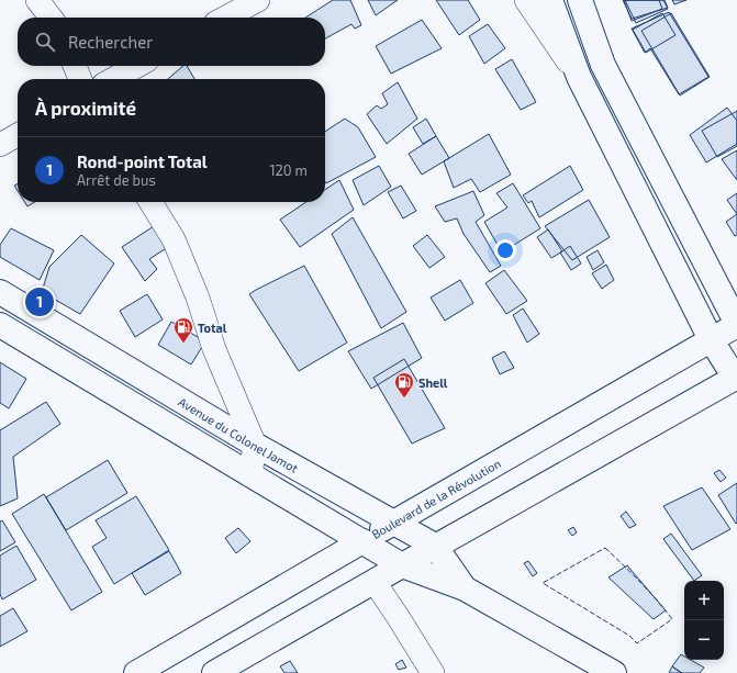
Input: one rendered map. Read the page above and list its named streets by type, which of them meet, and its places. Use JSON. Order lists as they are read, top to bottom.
{
  "streets": {
    "main road": ["Avenue du Colonel Jamot", "Boulevard de la Révolution"]
  },
  "crossings": [
    ["Avenue du Colonel Jamot", "Boulevard de la Révolution"]
  ],
  "places": {
    "fuel station": ["Total", "Shell"]
  },
  "page": {
    "search": "Rechercher",
    "heading": "À proximité",
    "list": [
      {
        "mark": "1",
        "name": "Rond-point Total",
        "note": "Arrêt de bus",
        "value": "120 m"
      }
    ],
    "pins": "1",
    "map_buttons": ["+", "−"]
  }
}
